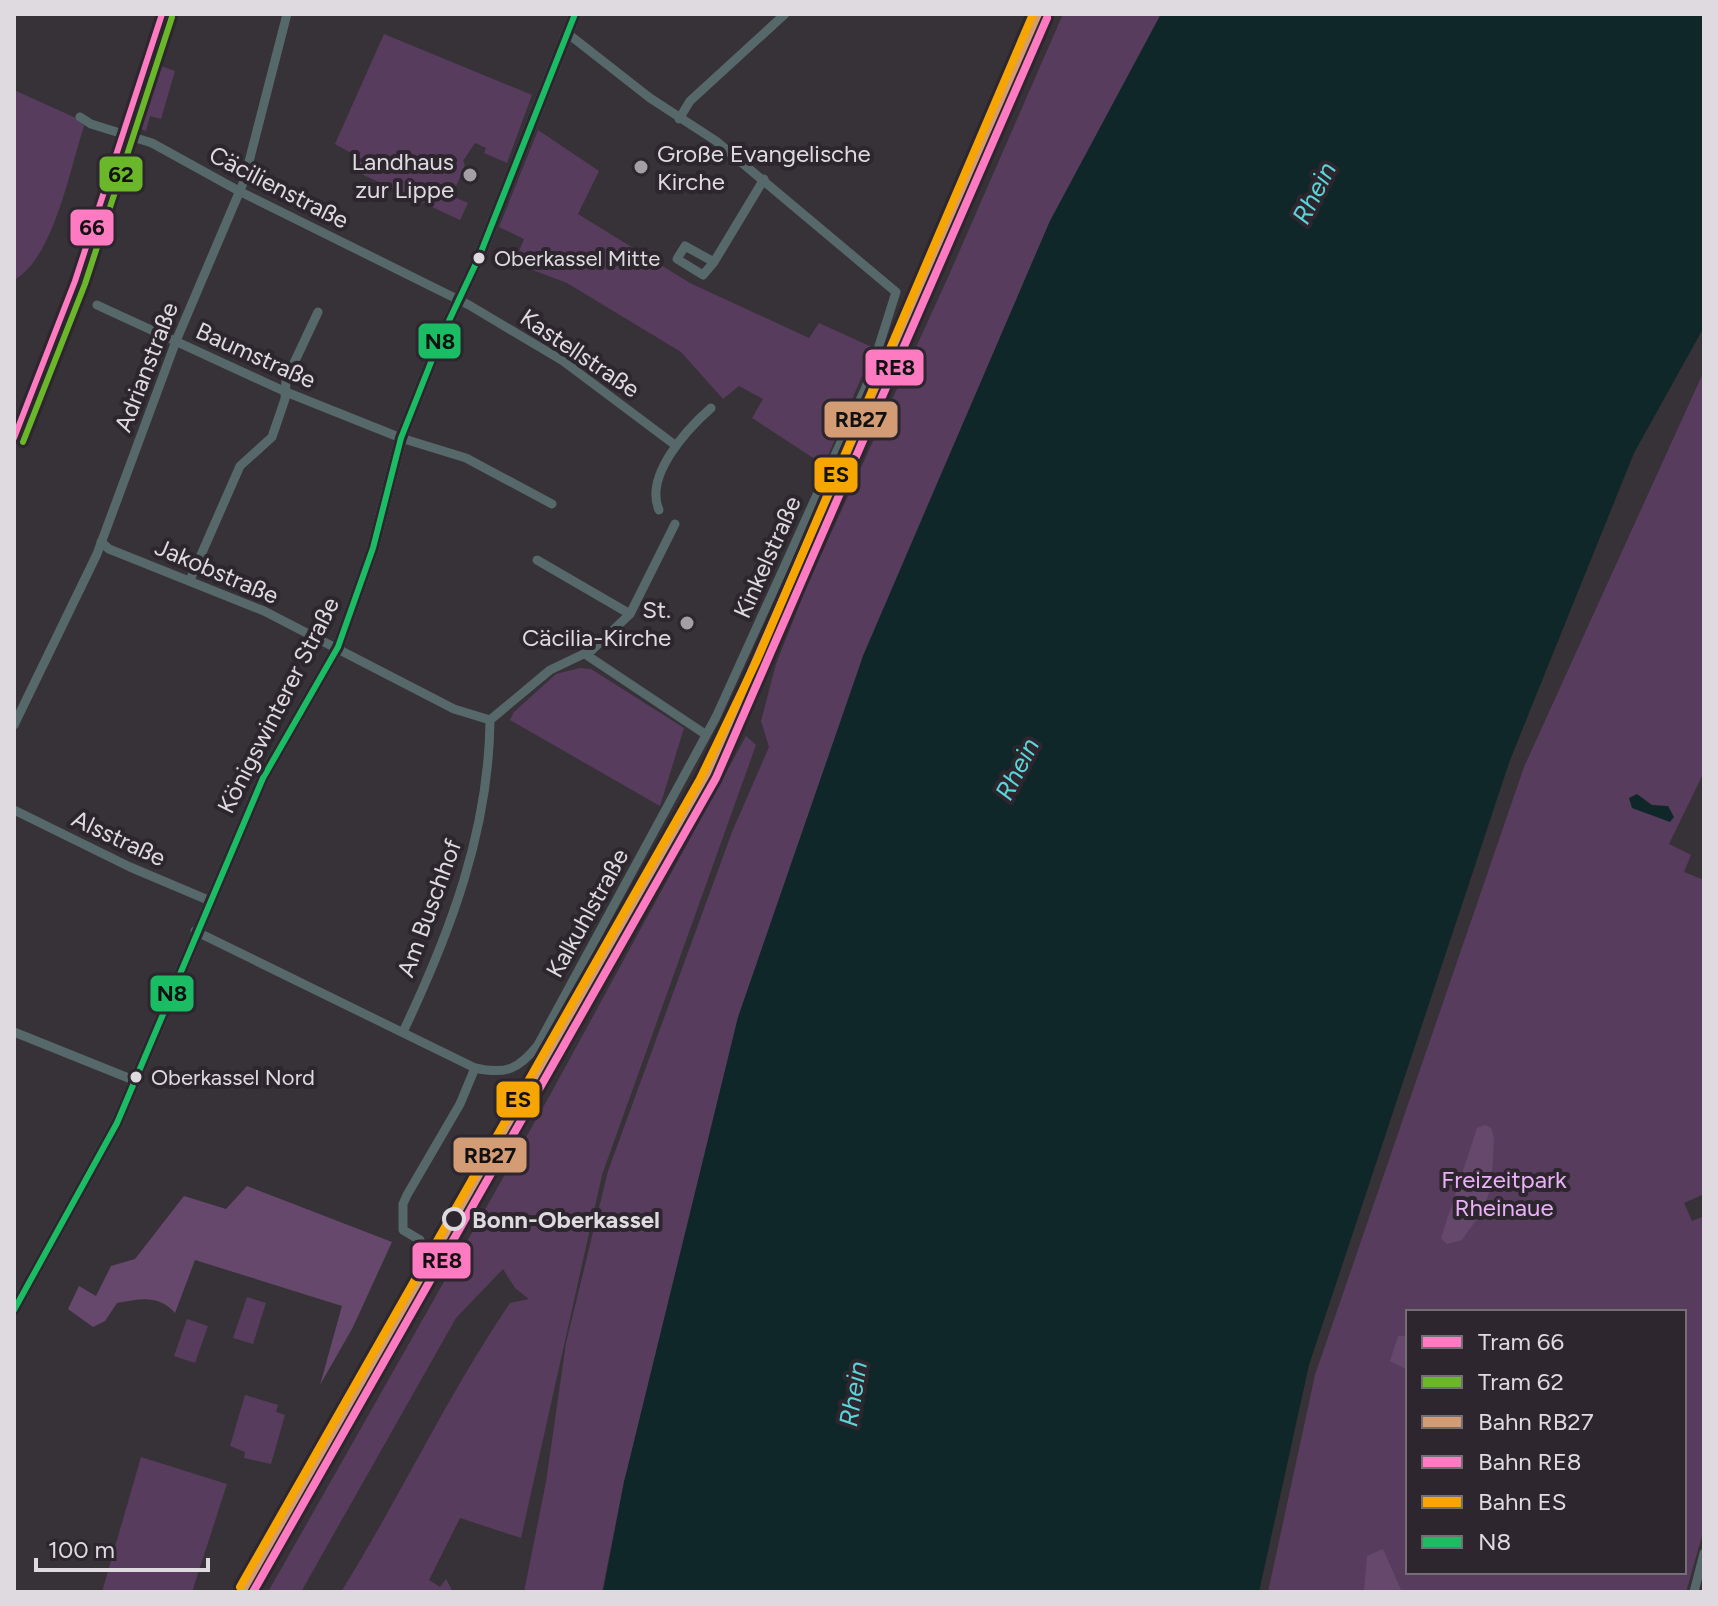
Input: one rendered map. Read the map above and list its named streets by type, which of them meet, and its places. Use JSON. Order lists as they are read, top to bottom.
{
  "streets": {
    "main road": ["Königswinterer Straße"],
    "street": [
      "Cäcilienstraße",
      "Kastellstraße",
      "Baumstraße",
      "Adrianstraße",
      "Kinkelstraße",
      "Jakobstraße",
      "Alsstraße",
      "Am Buschhof",
      "Kalkuhlstraße"
    ]
  },
  "crossings": [
    ["Cäcilienstraße", "Kastellstraße"],
    ["Cäcilienstraße", "Adrianstraße"],
    ["Cäcilienstraße", "Königswinterer Straße"],
    ["Kastellstraße", "Königswinterer Straße"],
    ["Baumstraße", "Adrianstraße"],
    ["Baumstraße", "Königswinterer Straße"],
    ["Adrianstraße", "Jakobstraße"],
    ["Kinkelstraße", "Königswinterer Straße"],
    ["Kinkelstraße", "Kalkuhlstraße"],
    ["Jakobstraße", "Königswinterer Straße"],
    ["Jakobstraße", "Am Buschhof"],
    ["Königswinterer Straße", "Alsstraße"],
    ["Königswinterer Straße", "Kalkuhlstraße"],
    ["Am Buschhof", "Kalkuhlstraße"]
  ],
  "water": ["Rhein"],
  "parks": ["Freizeitpark Rheinaue"],
  "places": [
    "Große Evangelische Kirche",
    "Landhaus zur Lippe",
    "Oberkassel Mitte",
    "St. Cäcilia-Kirche",
    "Oberkassel Nord",
    "Bonn-Oberkassel"
  ],
  "lines": [
    "tram line 66",
    "rail line RB27",
    "rail line ES",
    "transit line N8",
    "tram line 62",
    "rail line RE8"
  ],
  "legend": [
    "Tram 66",
    "Tram 62",
    "Bahn RB27",
    "Bahn RE8",
    "Bahn ES",
    "N8"
  ],
  "scale_bar": "100 m"
}
